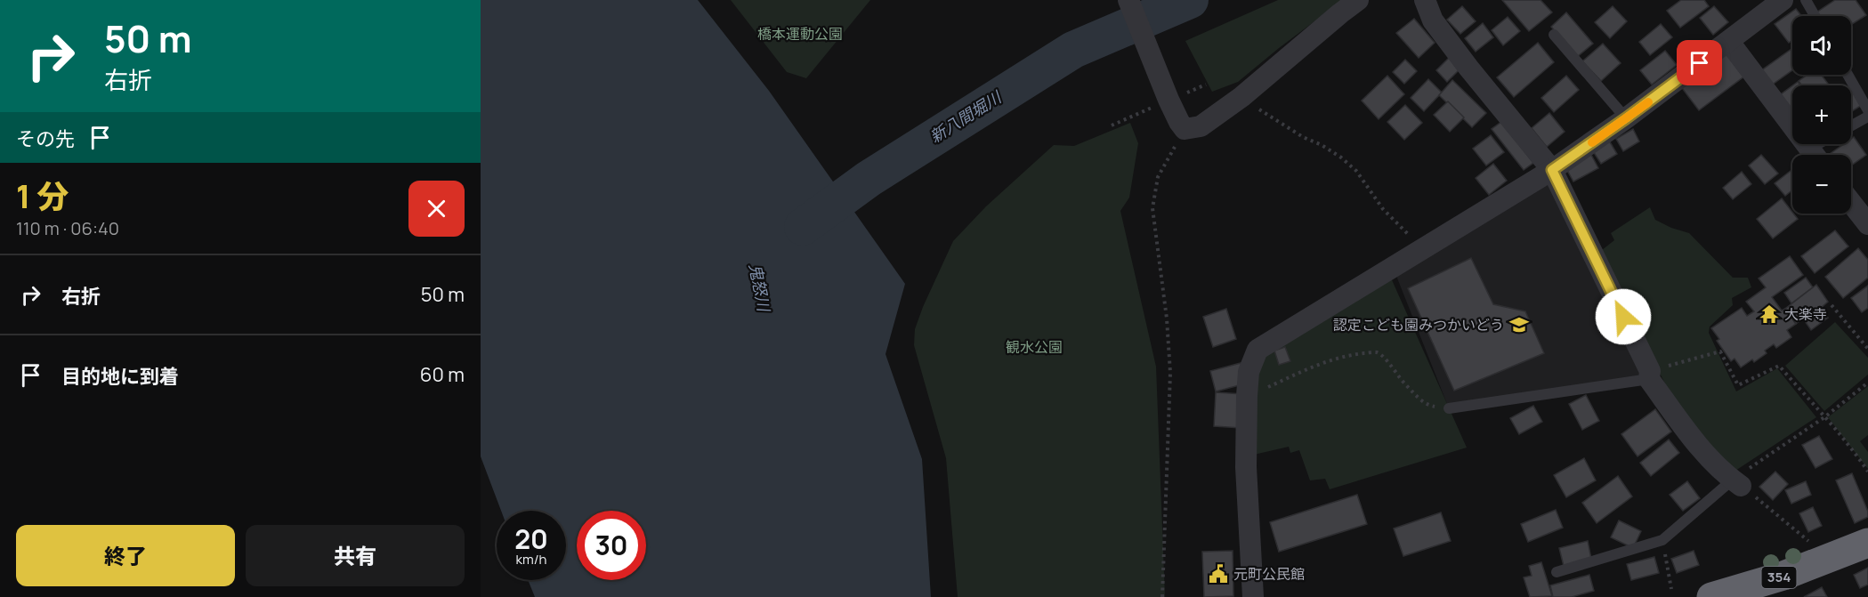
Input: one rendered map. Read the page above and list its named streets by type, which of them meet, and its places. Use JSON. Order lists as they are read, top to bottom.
{
  "streets": {
    "highway": ["354"]
  },
  "water": ["新八間堀川", "鬼怒川"],
  "parks": ["橋本運動公園", "観水公園"],
  "places": {
    "temple": ["大楽寺"],
    "school or university": ["認定こども園みつかいどう"],
    "public building": ["元町公民館"]
  },
  "page": {
    "turn": ["50 m", "右折"],
    "map_buttons": ["+", "−"],
    "then": "その先",
    "heading": ["1 分", "110 m · 06:40"],
    "list": [
      {
        "name": "右折",
        "value": "50 m"
      },
      {
        "name": "目的地に到着",
        "value": "60 m"
      }
    ],
    "speed": "20 km/h",
    "limit": "30",
    "buttons": ["終了", "共有"]
  }
}
